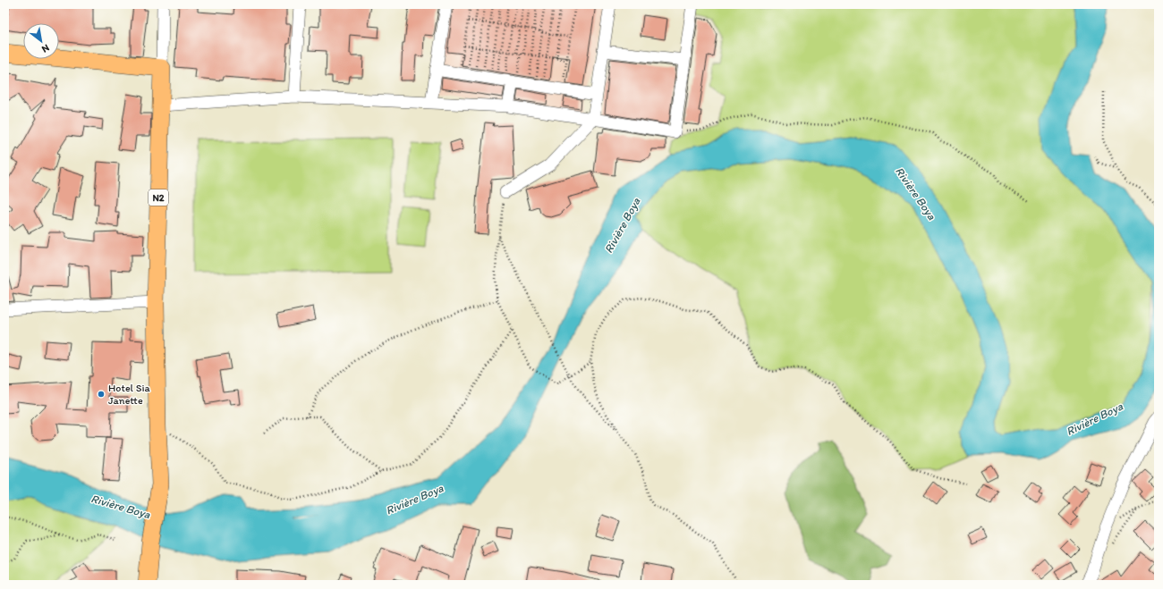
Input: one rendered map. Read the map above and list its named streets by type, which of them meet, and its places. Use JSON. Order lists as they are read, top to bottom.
{
  "streets": {
    "highway": ["N2"]
  },
  "water": ["Rivière Boya"],
  "places": ["Hotel Sia Janette"],
  "north": "bottom right"
}
